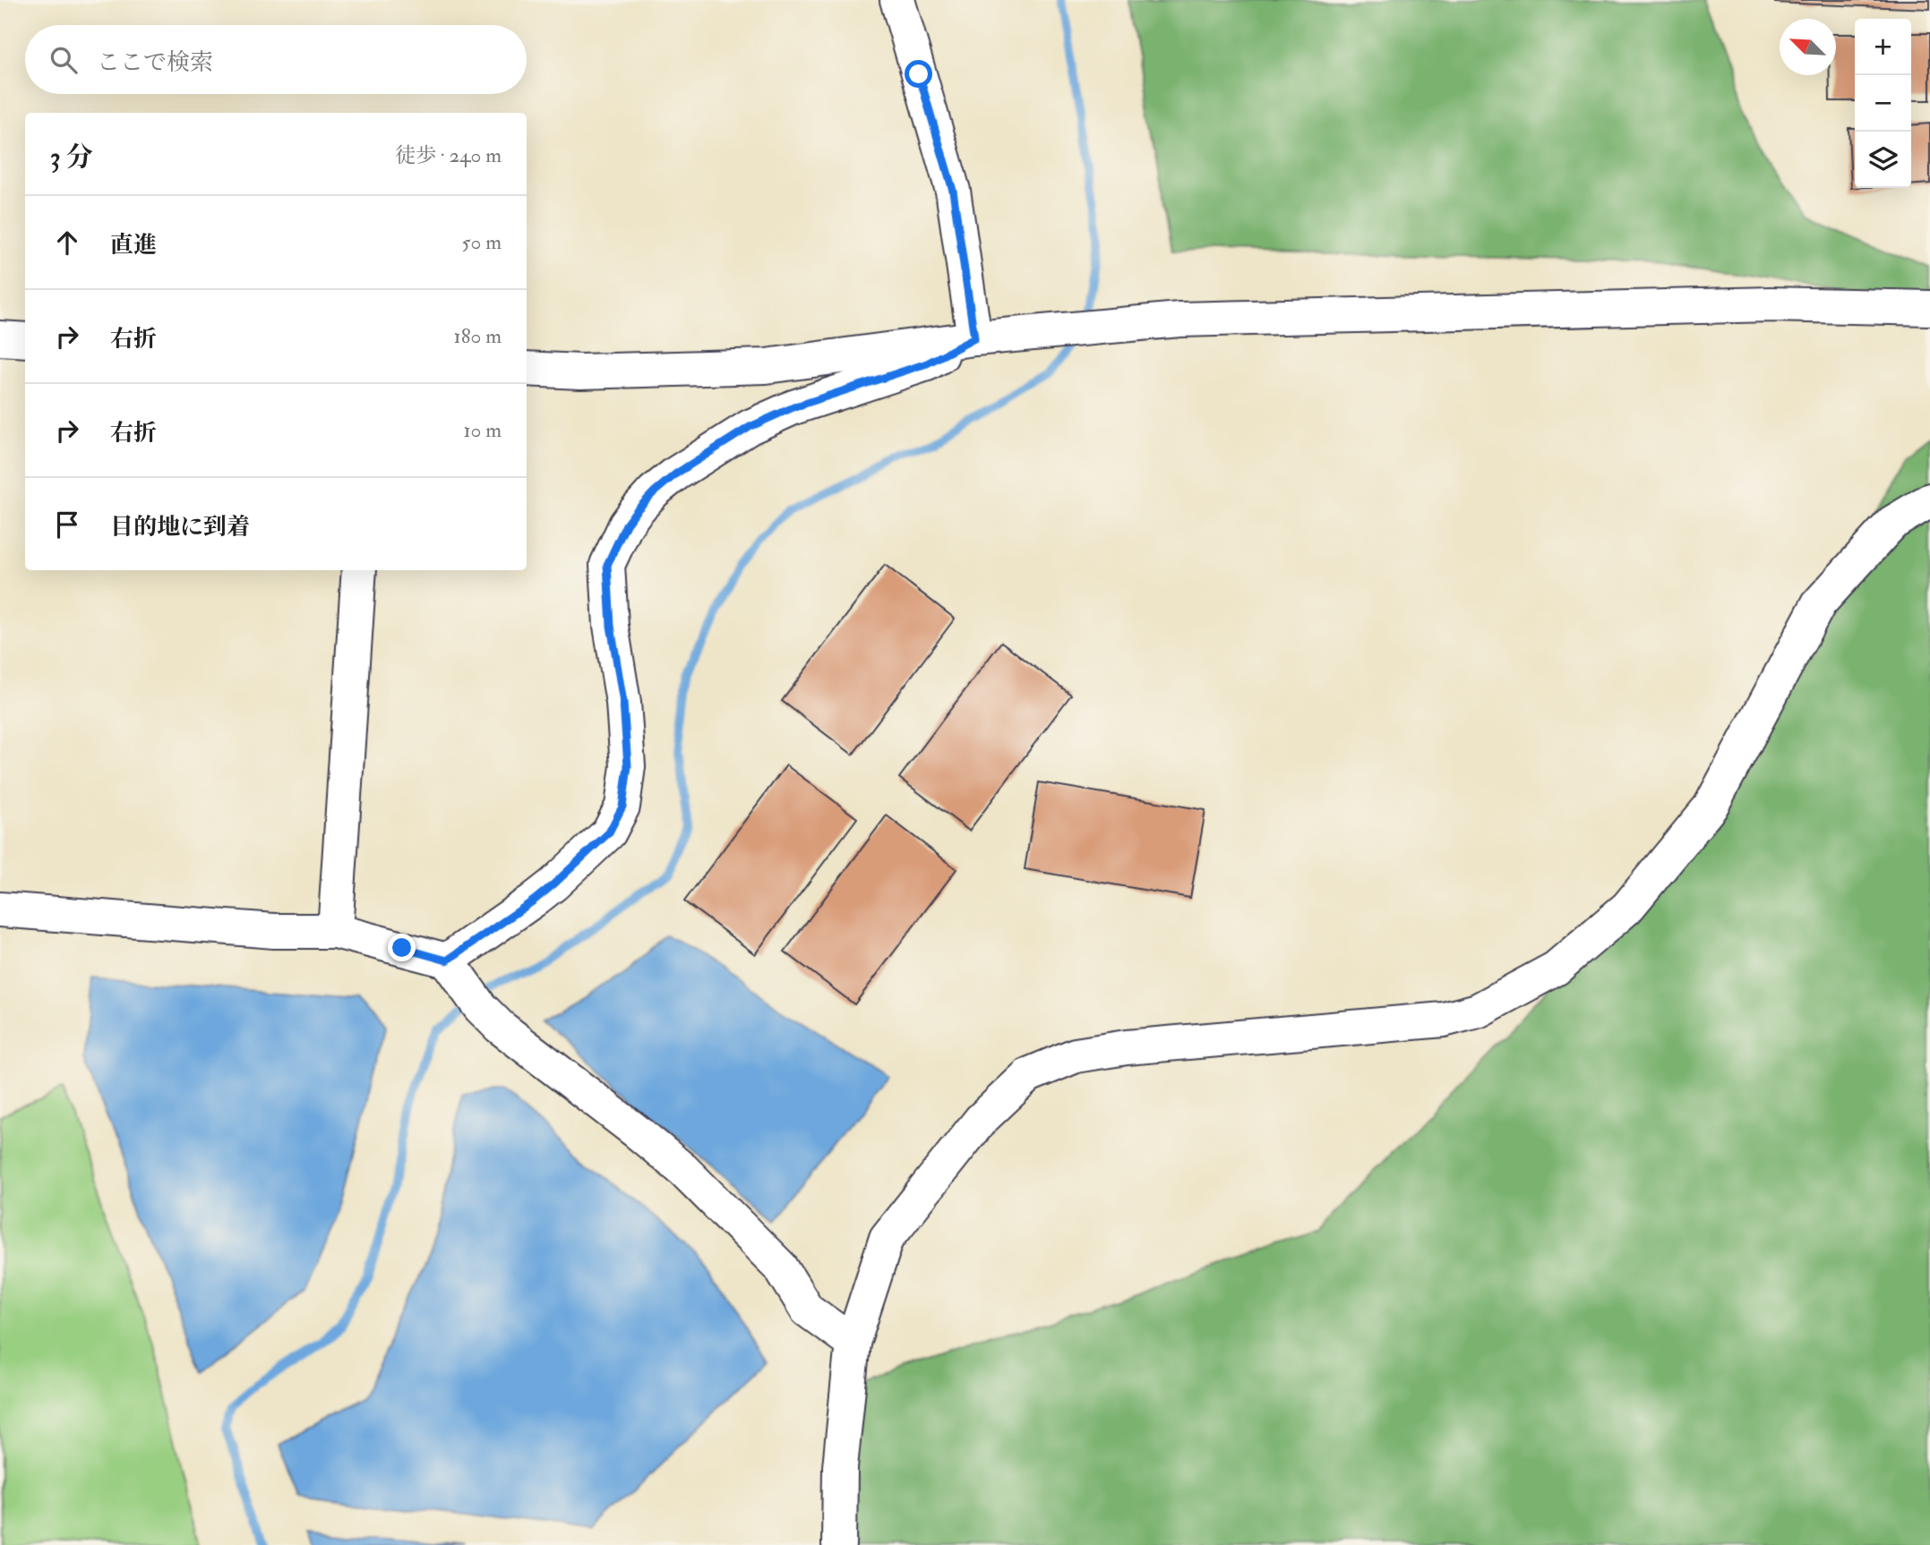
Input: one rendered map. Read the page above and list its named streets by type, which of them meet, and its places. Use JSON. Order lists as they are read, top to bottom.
{
  "north": "top left",
  "page": {
    "map_buttons": ["+", "−"],
    "search": "ここで検索",
    "heading": ["3 分", "徒歩 · 240 m"],
    "list": [
      ["直進", "50 m"],
      ["右折", "180 m"],
      ["右折", "10 m"],
      "目的地に到着"
    ]
  }
}
